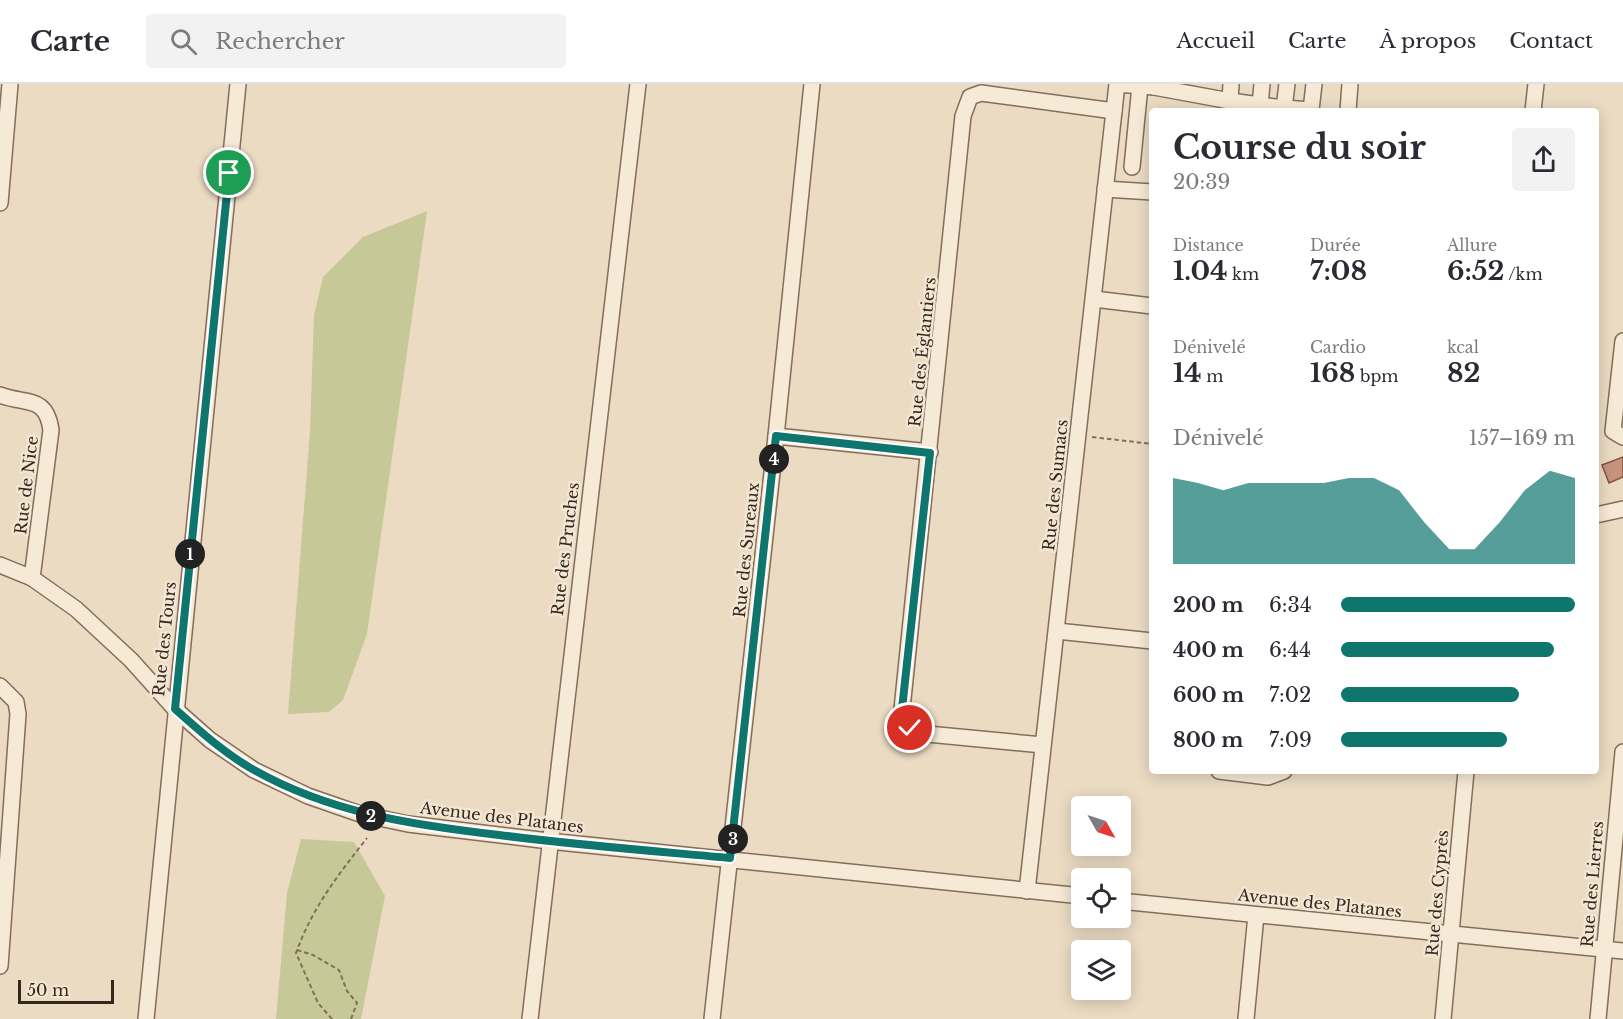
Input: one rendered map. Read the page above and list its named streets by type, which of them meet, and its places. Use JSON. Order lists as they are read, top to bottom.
{
  "streets": {
    "street": [
      "Rue des Églantiers",
      "Rue de Nice",
      "Rue des Sumacs",
      "Rue des Pruches",
      "Rue des Sureaux",
      "Rue des Tours",
      "Avenue des Platanes",
      "Rue des Lierres",
      "Rue des Cyprès"
    ]
  },
  "crossings": [
    ["Rue des Églantiers", "Rue des Sumacs"],
    ["Rue de Nice", "Avenue des Platanes"],
    ["Rue des Sumacs", "Avenue des Platanes"],
    ["Rue des Pruches", "Avenue des Platanes"],
    ["Rue des Sureaux", "Avenue des Platanes"],
    ["Rue des Tours", "Avenue des Platanes"],
    ["Avenue des Platanes", "Rue des Lierres"],
    ["Avenue des Platanes", "Rue des Cyprès"]
  ],
  "scale_bar": "50 m",
  "north": "bottom right",
  "page": {
    "header": "Carte",
    "search": "Rechercher",
    "nav": [
      "Accueil",
      "Carte",
      "À propos",
      "Contact"
    ],
    "heading": ["Course du soir", "20:39"],
    "stats": [
      ["Distance", "1.04 km"],
      ["Durée", "7:08"],
      ["Allure", "6:52 /km"],
      ["Dénivelé", "14 m"],
      ["Cardio", "168 bpm"],
      ["kcal", "82"]
    ],
    "chart": ["Dénivelé", "157–169 m"],
    "pins": [
      "4",
      "1",
      "2",
      "3"
    ],
    "list": [
      {
        "name": "200 m",
        "note": "6:34"
      },
      {
        "name": "400 m",
        "note": "6:44"
      },
      {
        "name": "600 m",
        "note": "7:02"
      },
      {
        "name": "800 m",
        "note": "7:09"
      }
    ],
    "scale": "50 m"
  }
}
